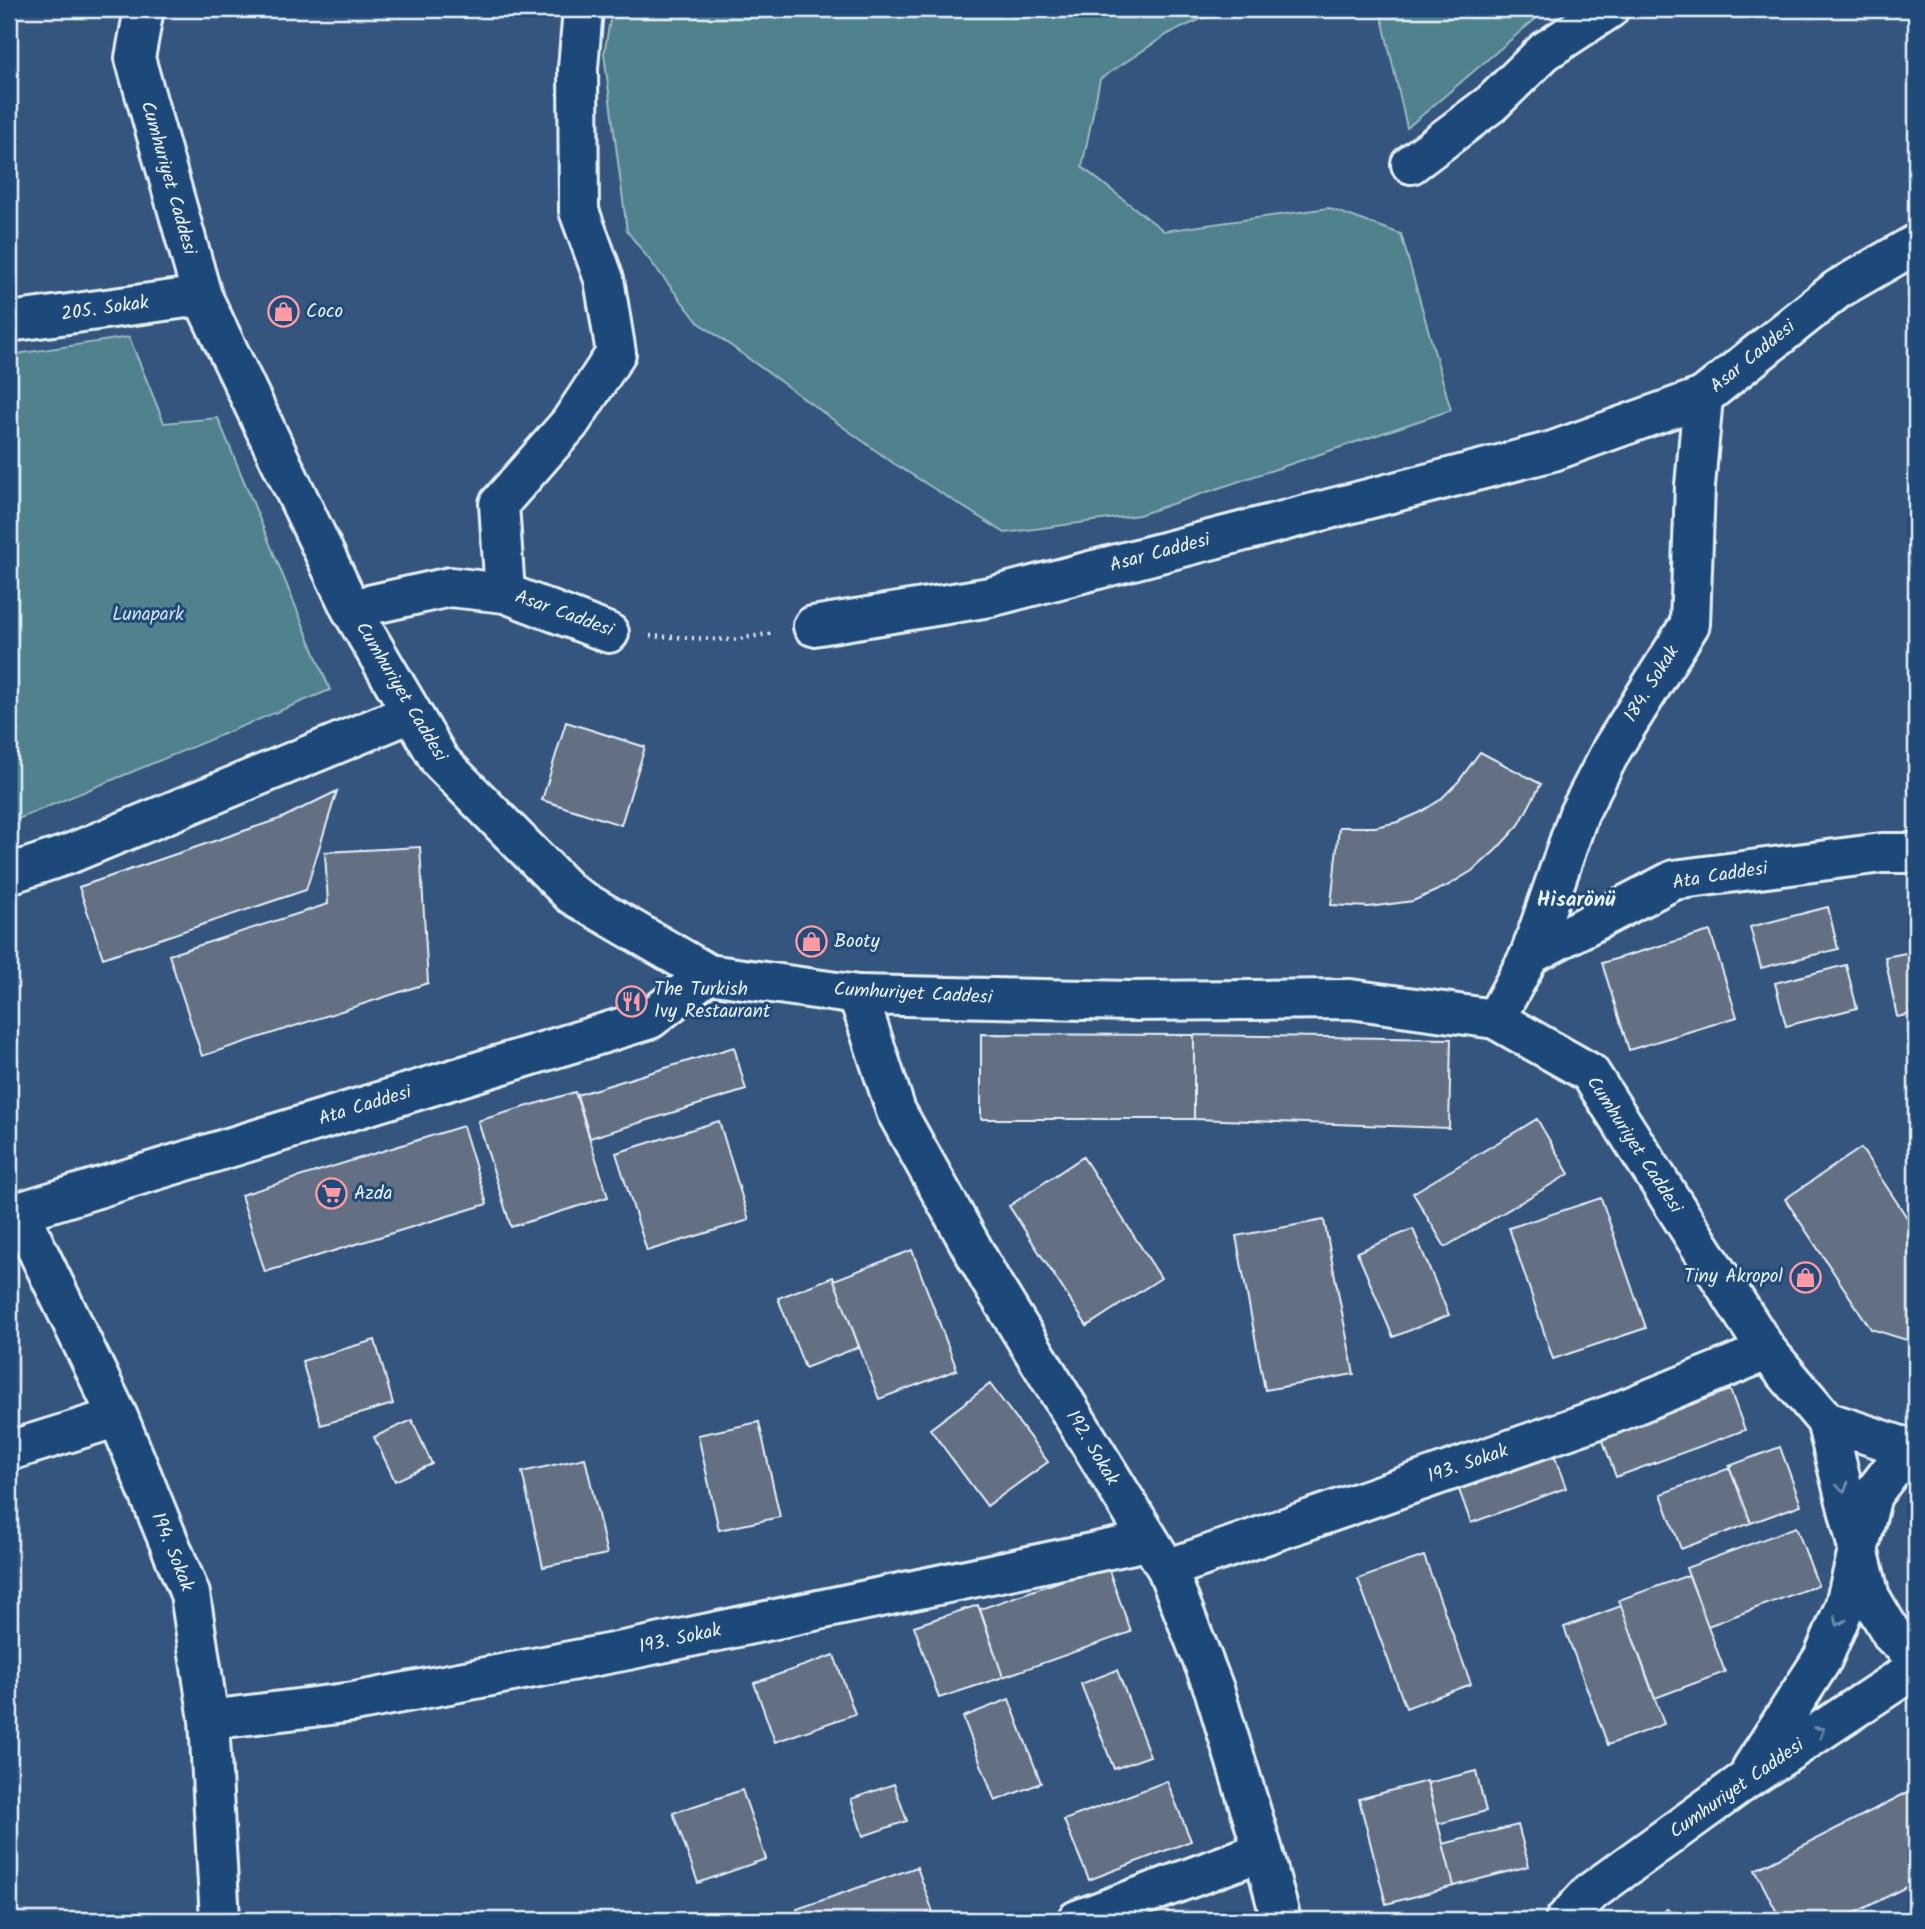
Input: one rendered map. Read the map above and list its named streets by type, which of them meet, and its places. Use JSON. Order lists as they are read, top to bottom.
{
  "streets": {
    "street": [
      "Cumhuriyet Caddesi",
      "205. Sokak",
      "Asar Caddesi",
      "184. Sokak",
      "Ata Caddesi",
      "192. Sokak",
      "193. Sokak",
      "194. Sokak"
    ]
  },
  "crossings": [
    ["Cumhuriyet Caddesi", "205. Sokak"],
    ["Cumhuriyet Caddesi", "Asar Caddesi"],
    ["Cumhuriyet Caddesi", "Ata Caddesi"],
    ["Cumhuriyet Caddesi", "192. Sokak"],
    ["Cumhuriyet Caddesi", "193. Sokak"],
    ["Asar Caddesi", "184. Sokak"],
    ["184. Sokak", "Ata Caddesi"],
    ["Ata Caddesi", "194. Sokak"],
    ["192. Sokak", "193. Sokak"],
    ["193. Sokak", "194. Sokak"]
  ],
  "districts": ["Hisarönü"],
  "parks": ["Lunapark"],
  "places": {
    "shop": ["Coco", "Booty", "Tiny Akropol"],
    "restaurant": ["The Turkish Ivy Restaurant"],
    "supermarket": ["Azda"]
  }
}
